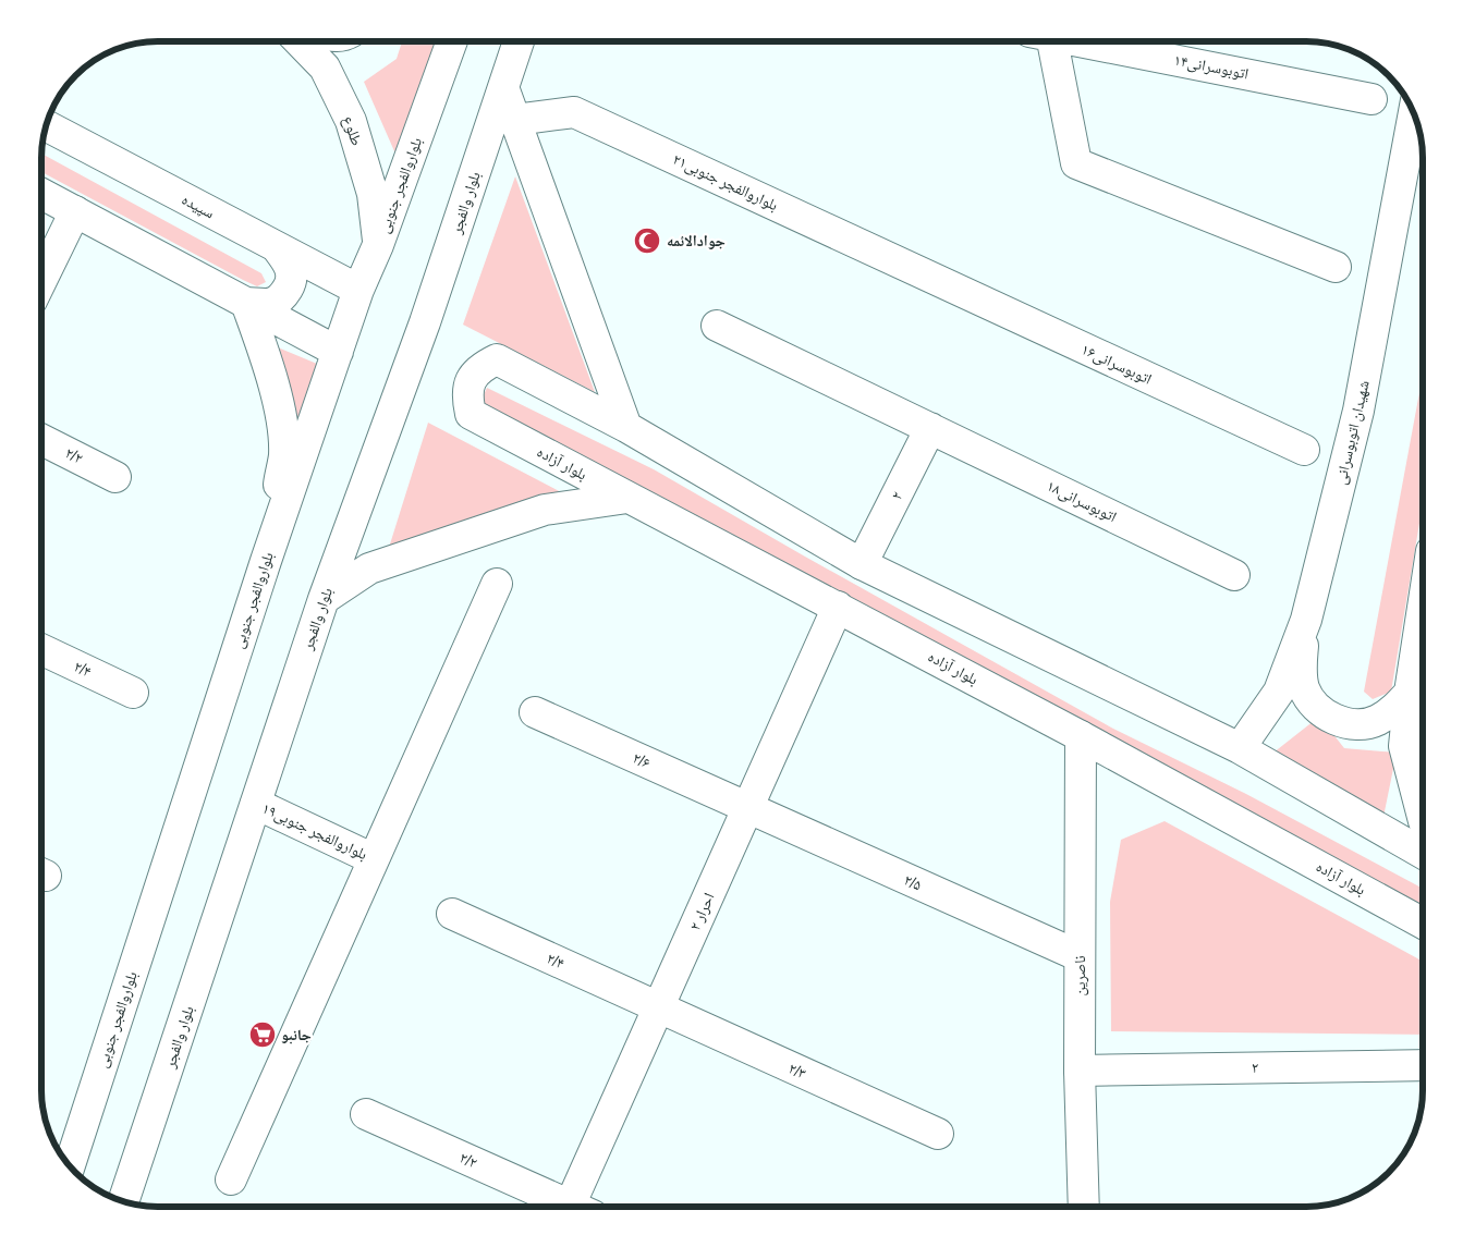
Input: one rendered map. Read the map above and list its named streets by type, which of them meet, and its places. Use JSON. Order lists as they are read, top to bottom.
{
  "streets": {
    "main road": [
      "اتوبوسرانی۱۴",
      "طلوع",
      "بلواروالفجر جنوبی۲۱",
      "بلواروالفجر جنوبی",
      "بلوار والفجر",
      "سپیده",
      "اتوبوسرانی۱۶",
      "شهیدان اتوبوسرانی",
      "۲/۲",
      "بلوار آزاده",
      "۲",
      "اتوبوسرانی۱۸",
      "۲/۴",
      "۲/۶",
      "بلواروالفجر جنوبی۱۹",
      "۲/۵",
      "۲ احرار",
      "ناصرین",
      "۲/۳"
    ]
  },
  "crossings": [
    ["طلوع", "بلواروالفجر جنوبی"],
    ["بلواروالفجر جنوبی۲۱", "اتوبوسرانی۱۶"],
    ["بلواروالفجر جنوبی", "سپیده"],
    ["بلوار والفجر", "بلواروالفجر جنوبی۱۹"],
    ["بلوار آزاده", "۲ احرار"],
    ["بلوار آزاده", "ناصرین"],
    ["۲", "اتوبوسرانی۱۸"],
    ["۲", "ناصرین"],
    ["۲/۴", "۲ احرار"],
    ["۲/۴", "۲/۳"],
    ["۲/۶", "۲/۵"],
    ["۲/۶", "۲ احرار"],
    ["۲/۵", "۲ احرار"],
    ["۲/۵", "ناصرین"],
    ["۲ احرار", "۲/۳"]
  ],
  "places": {
    "mosque": ["جوادالائمه"],
    "supermarket": ["جانبو"]
  }
}
